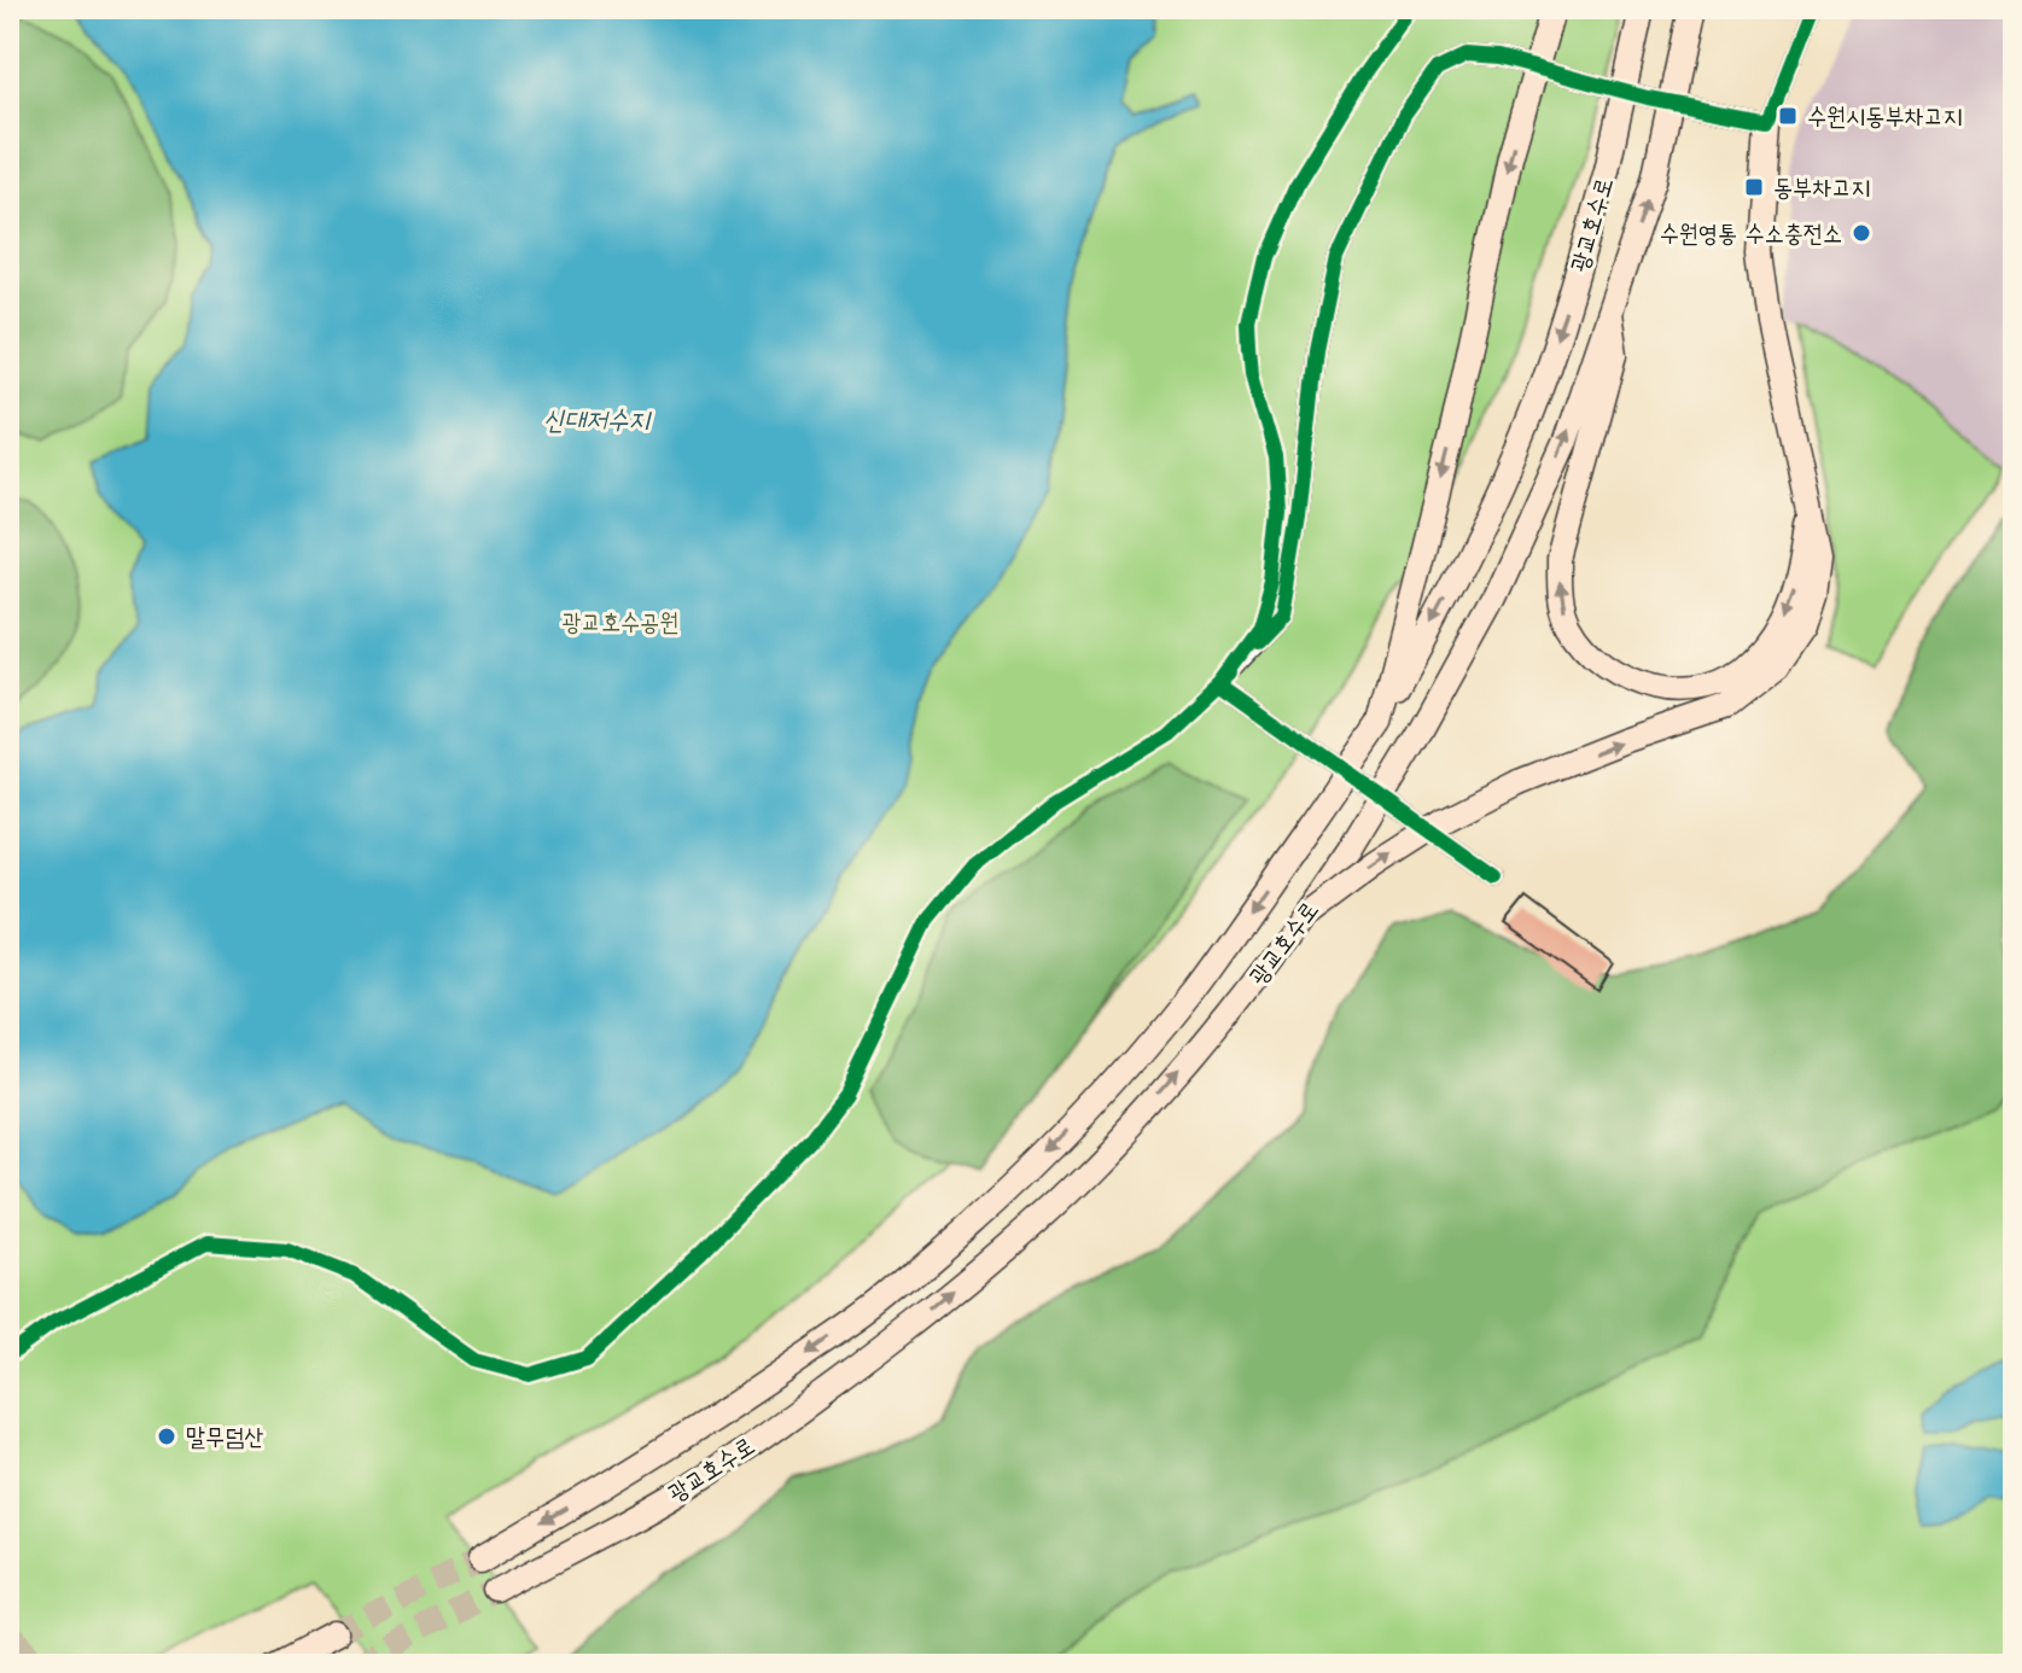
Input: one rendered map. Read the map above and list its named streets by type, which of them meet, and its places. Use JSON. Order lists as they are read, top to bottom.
{
  "streets": {
    "main road": ["광교호수로"]
  },
  "water": ["신대저수지"],
  "parks": ["광교호수공원"],
  "places": {
    "transit": ["수원시동부차고지", "동부차고지"],
    "other": ["수원영통 수소충전소", "말무덤산"]
  }
}
